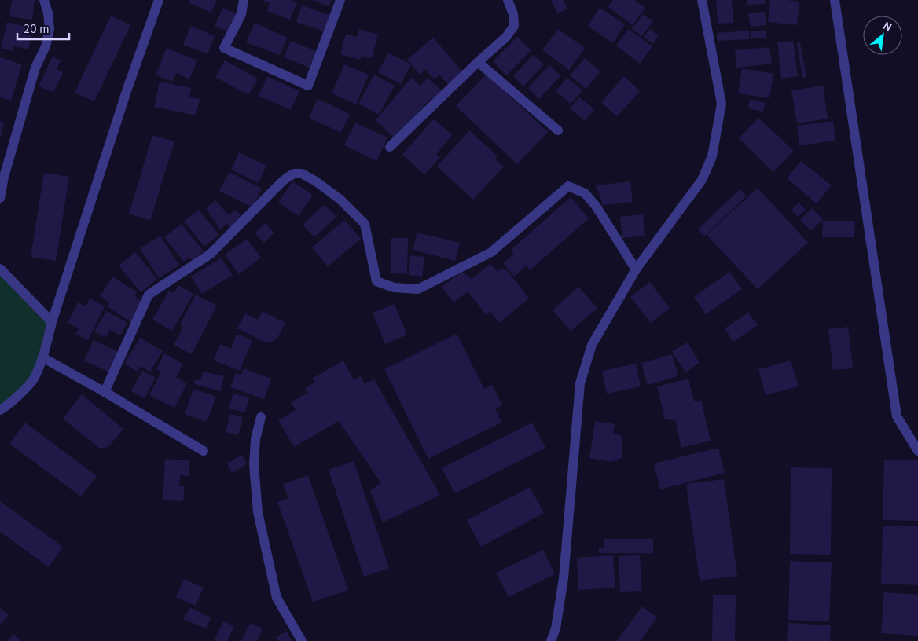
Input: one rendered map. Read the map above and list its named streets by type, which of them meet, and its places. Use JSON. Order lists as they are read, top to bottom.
{
  "scale_bar": "20 m",
  "north": "top right"
}
